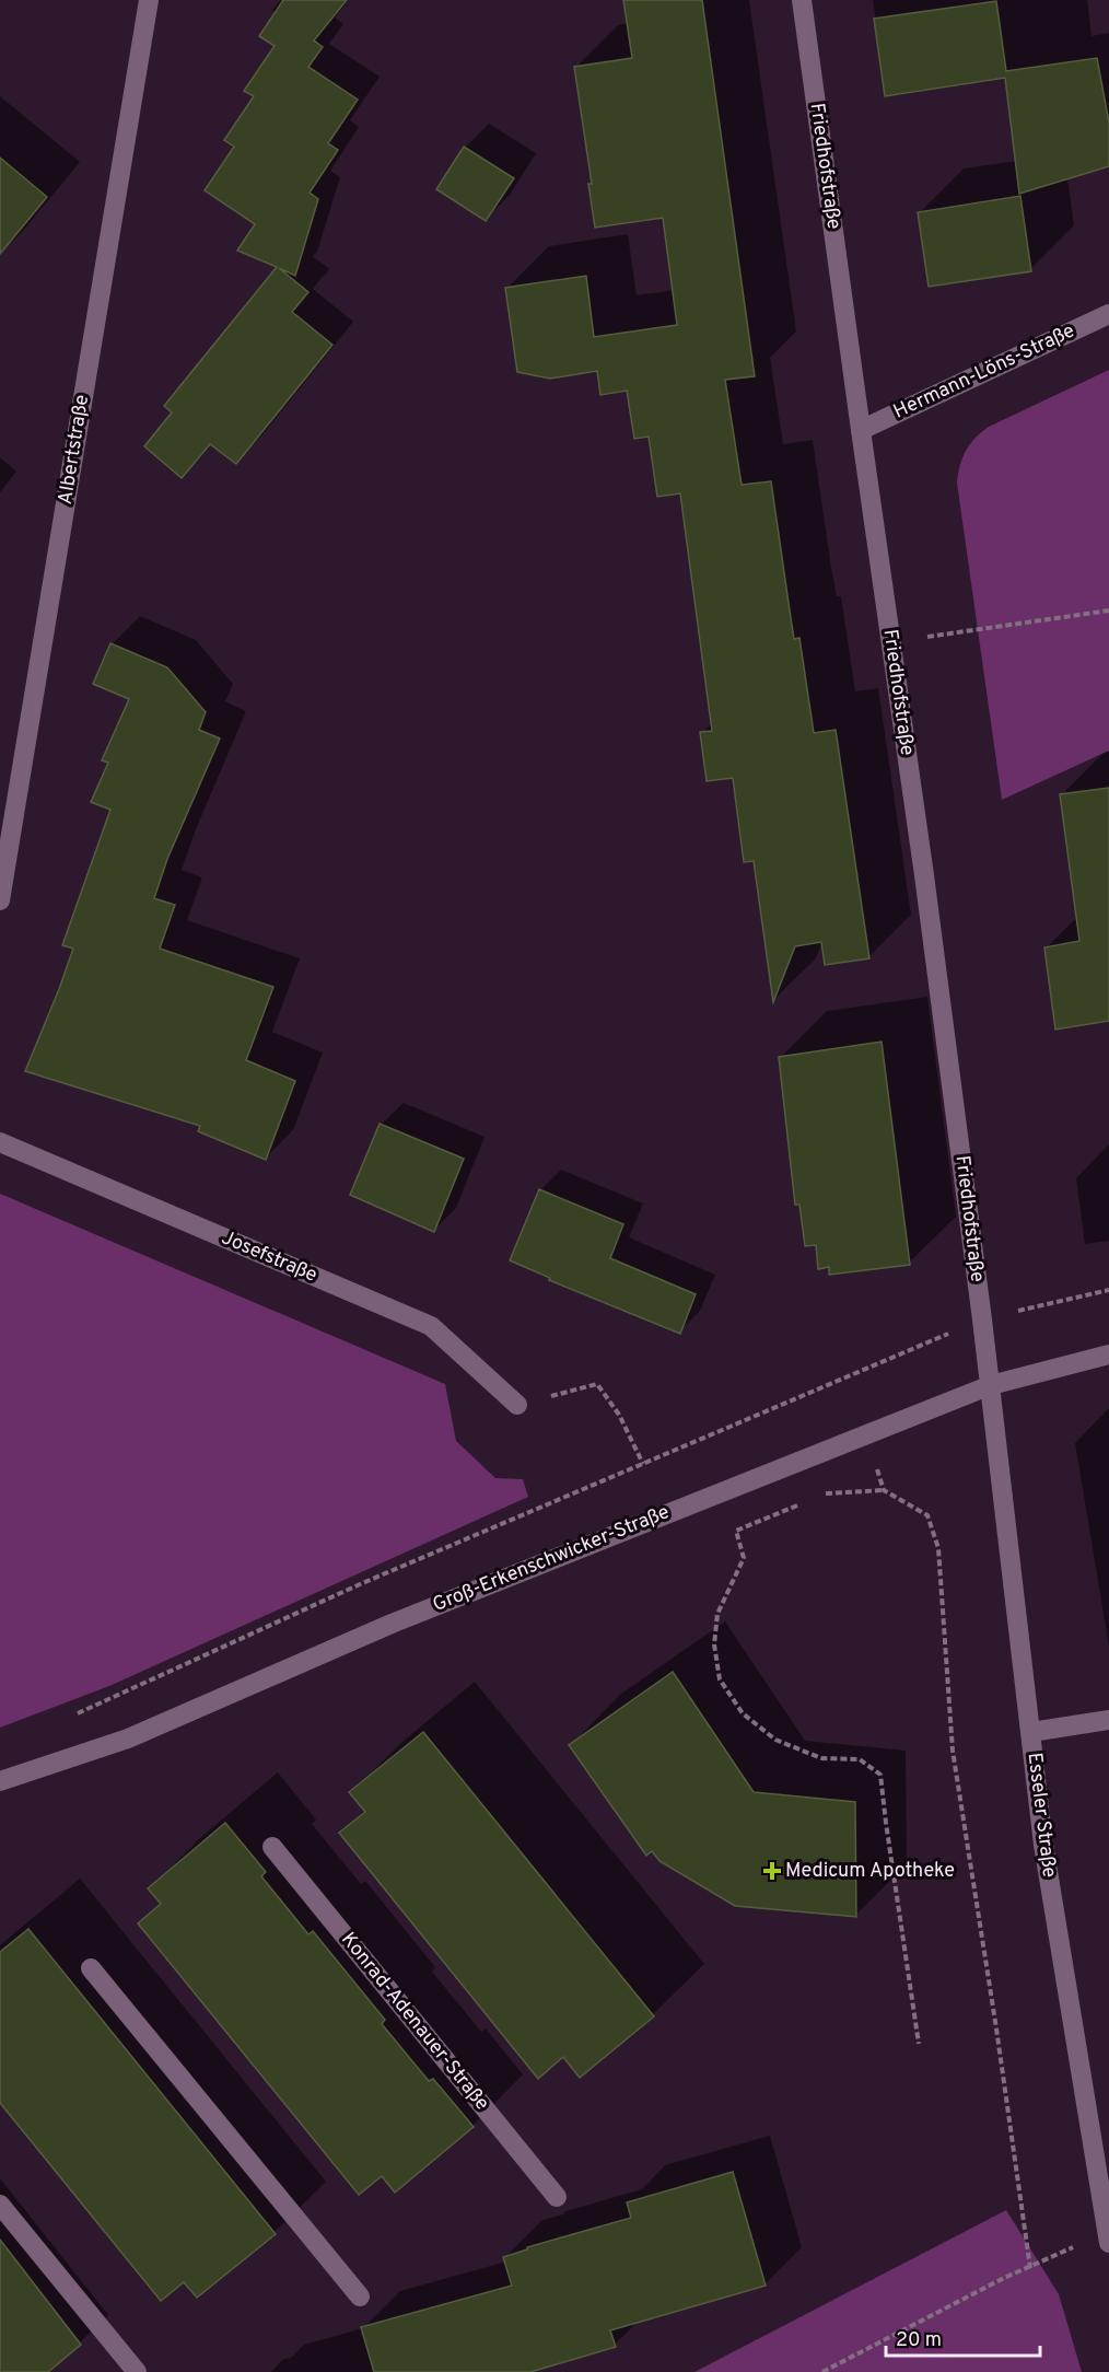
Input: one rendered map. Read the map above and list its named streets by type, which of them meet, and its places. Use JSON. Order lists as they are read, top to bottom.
{
  "streets": {
    "main road": [
      "Friedhofstraße",
      "Hermann-Löns-Straße",
      "Albertstraße",
      "Josefstraße",
      "Groß-Erkenschwicker-Straße",
      "Esseler Straße",
      "Konrad-Adenauer-Straße"
    ]
  },
  "crossings": [
    ["Friedhofstraße", "Hermann-Löns-Straße"],
    ["Friedhofstraße", "Groß-Erkenschwicker-Straße"],
    ["Friedhofstraße", "Esseler Straße"],
    ["Groß-Erkenschwicker-Straße", "Esseler Straße"]
  ],
  "places": {
    "health": ["Medicum Apotheke"]
  },
  "scale_bar": "20 m"
}
